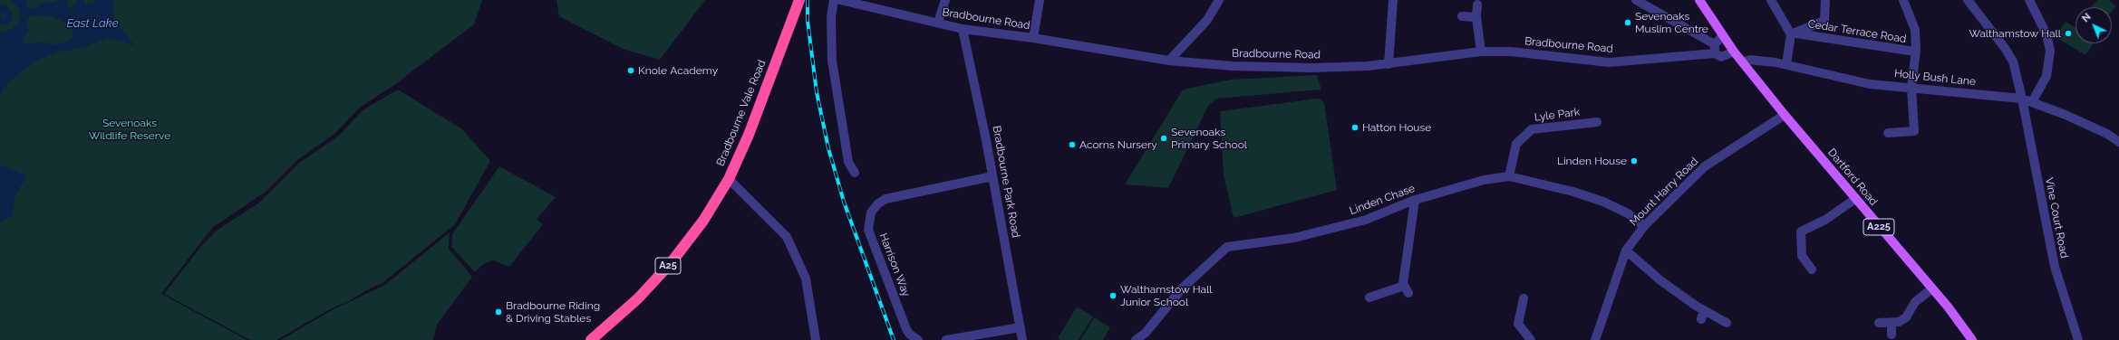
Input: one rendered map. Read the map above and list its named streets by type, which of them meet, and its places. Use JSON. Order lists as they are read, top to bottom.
{
  "streets": {
    "highway": ["Bradbourne Vale Road", "A25"],
    "main road": ["Dartford Road", "A225"],
    "street": [
      "Bradbourne Road",
      "Cedar Terrace Road",
      "Holly Bush Lane",
      "Lyle Park",
      "Bradbourne Park Road",
      "Mount Harry Road",
      "Linden Chase",
      "Vine Court Road",
      "Harrison Way"
    ]
  },
  "crossings": [
    ["Bradbourne Road", "Bradbourne Park Road"],
    ["Bradbourne Road", "A225"],
    ["Holly Bush Lane", "Dartford Road"],
    ["Holly Bush Lane", "Vine Court Road"],
    ["Holly Bush Lane", "A225"],
    ["Lyle Park", "Linden Chase"],
    ["Dartford Road", "Mount Harry Road"],
    ["Dartford Road", "A225"],
    ["Bradbourne Park Road", "Harrison Way"],
    ["Mount Harry Road", "Linden Chase"]
  ],
  "water": ["East Lake"],
  "parks": ["Sevenoaks Wildlife Reserve"],
  "places": [
    "Sevenoaks Muslim Centre",
    "Walthamstow Hall",
    "Knole Academy",
    "Hatton House",
    "Sevenoaks Primary School",
    "Acorns Nursery",
    "Linden House",
    "Walthamstow Hall Junior School",
    "Bradbourne Riding & Driving Stables"
  ],
  "north": "top left"
}
